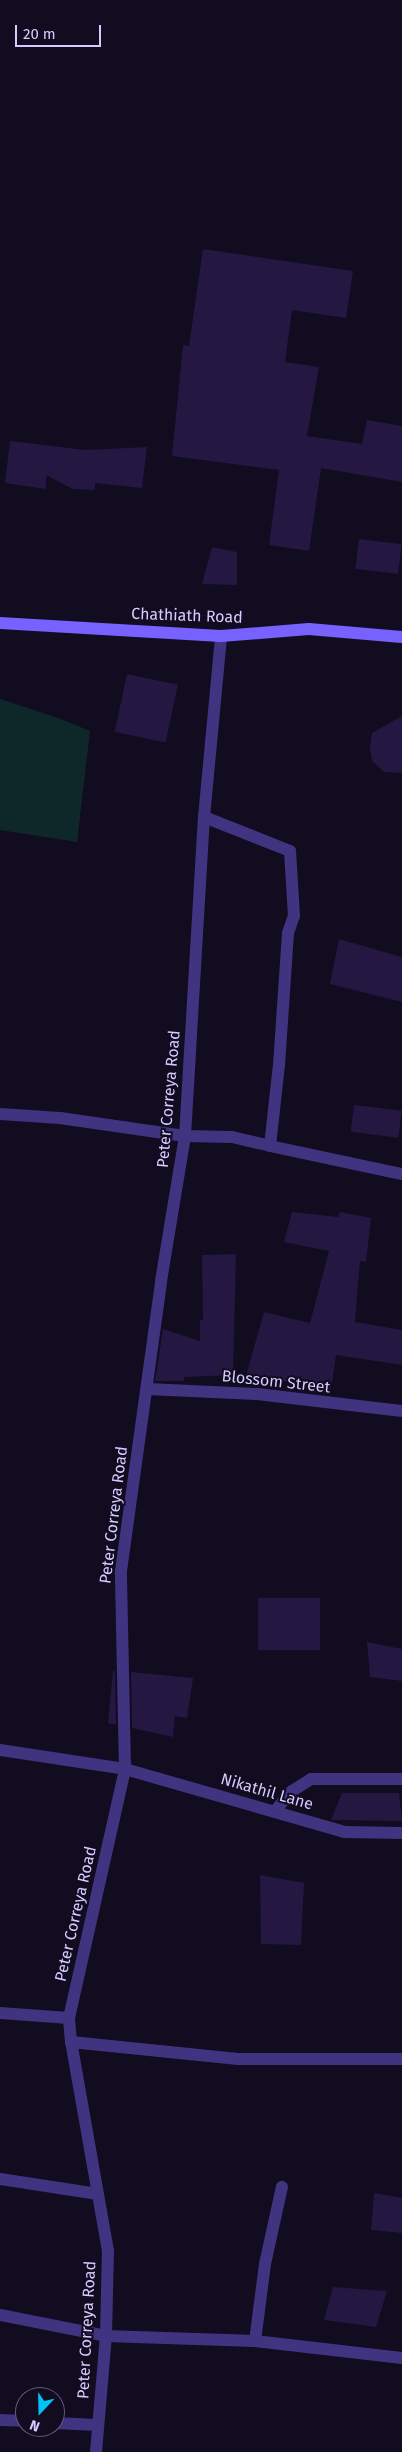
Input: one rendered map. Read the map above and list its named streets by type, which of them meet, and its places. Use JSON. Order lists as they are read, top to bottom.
{
  "streets": {
    "main road": ["Chathiath Road"],
    "street": ["Peter Correya Road", "Blossom Street", "Nikathil Lane"]
  },
  "crossings": [
    ["Chathiath Road", "Peter Correya Road"],
    ["Peter Correya Road", "Blossom Street"],
    ["Peter Correya Road", "Nikathil Lane"]
  ],
  "scale_bar": "20 m",
  "north": "bottom"
}
